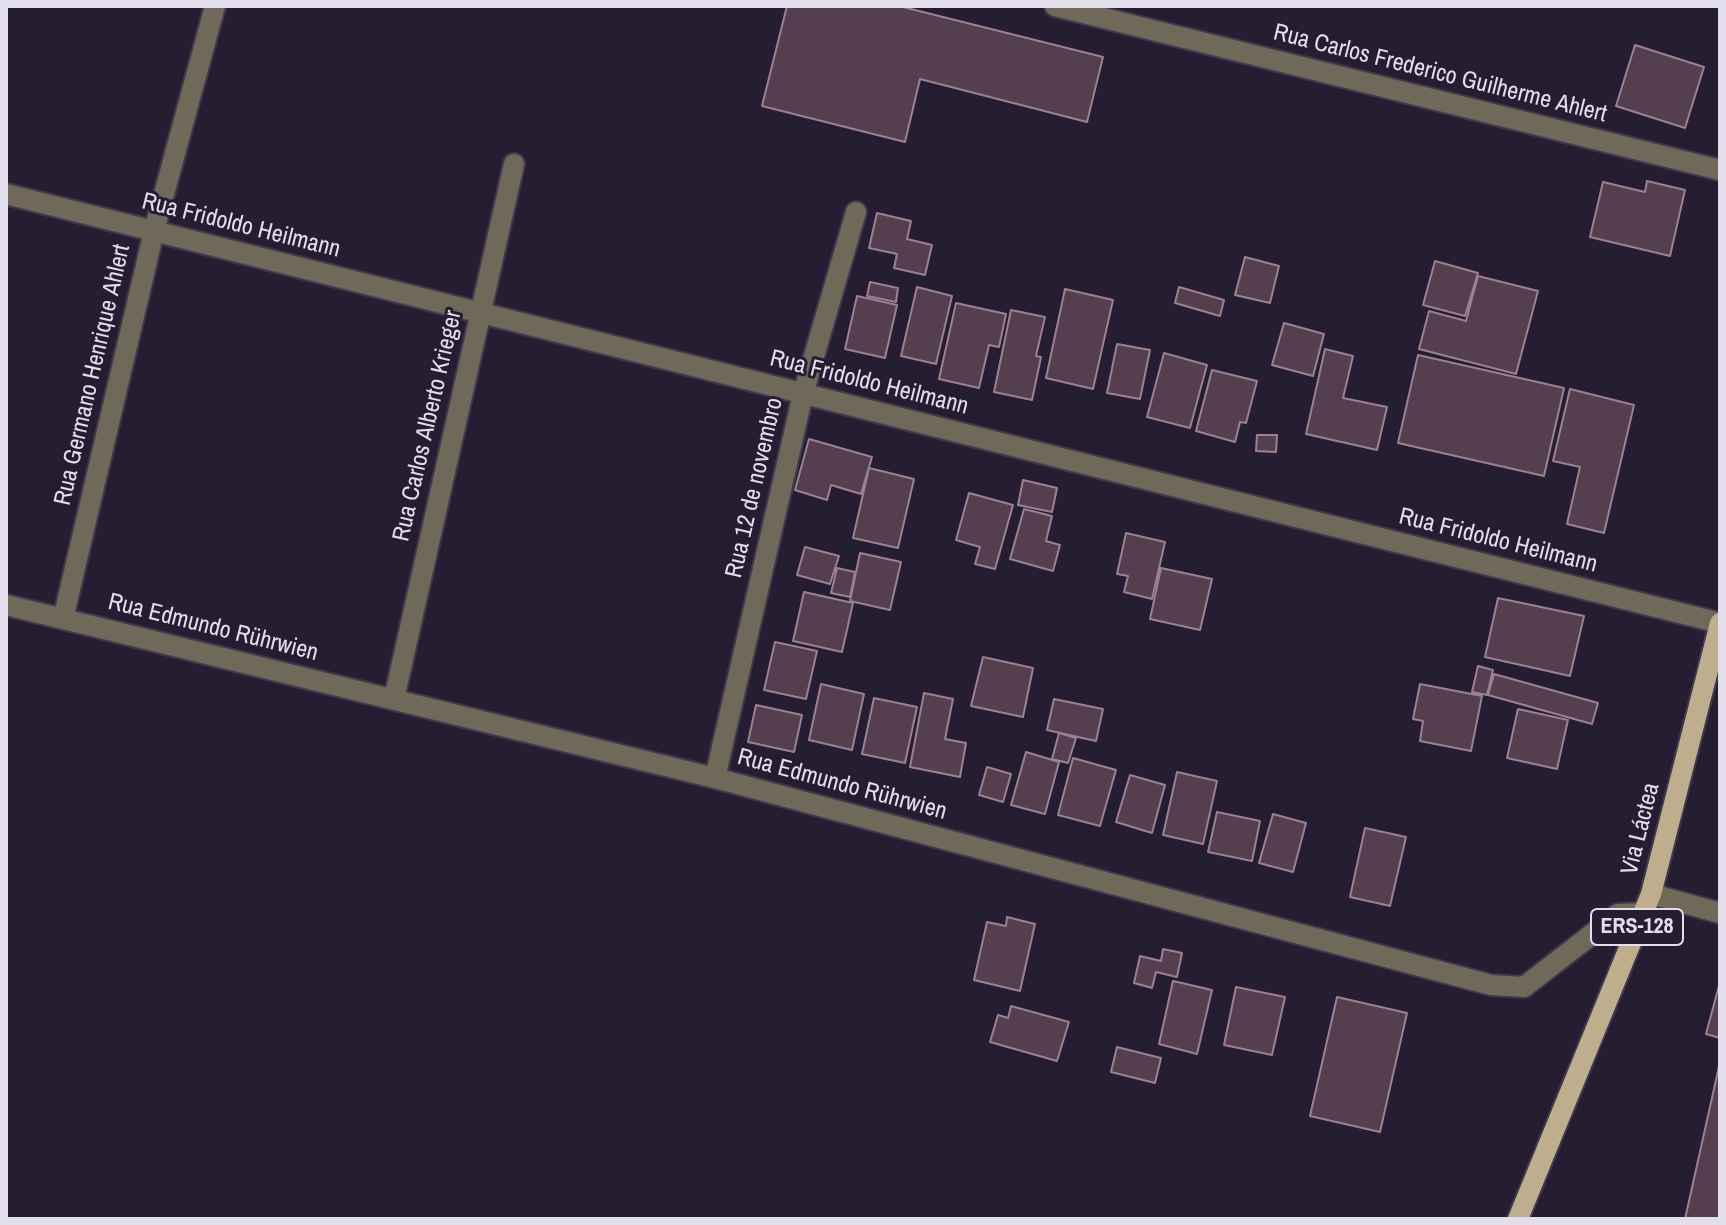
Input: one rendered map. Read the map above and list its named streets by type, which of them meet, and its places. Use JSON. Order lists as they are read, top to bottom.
{
  "streets": {
    "main road": ["Via Láctea", "ERS-128"],
    "street": [
      "Rua Carlos Frederico Guilherme Ahlert",
      "Rua Fridoldo Heilmann",
      "Rua Germano Henrique Ahlert",
      "Rua Carlos Alberto Krieger",
      "Rua 12 de novembro",
      "Rua Edmundo Rührwien"
    ]
  },
  "crossings": [
    ["Rua Fridoldo Heilmann", "Rua Germano Henrique Ahlert"],
    ["Rua Fridoldo Heilmann", "Rua Carlos Alberto Krieger"],
    ["Rua Fridoldo Heilmann", "Rua 12 de novembro"],
    ["Rua Fridoldo Heilmann", "Via Láctea"],
    ["Rua Germano Henrique Ahlert", "Rua Edmundo Rührwien"],
    ["Rua Carlos Alberto Krieger", "Rua Edmundo Rührwien"],
    ["Rua 12 de novembro", "Rua Edmundo Rührwien"],
    ["Rua Edmundo Rührwien", "Via Láctea"]
  ]
}
